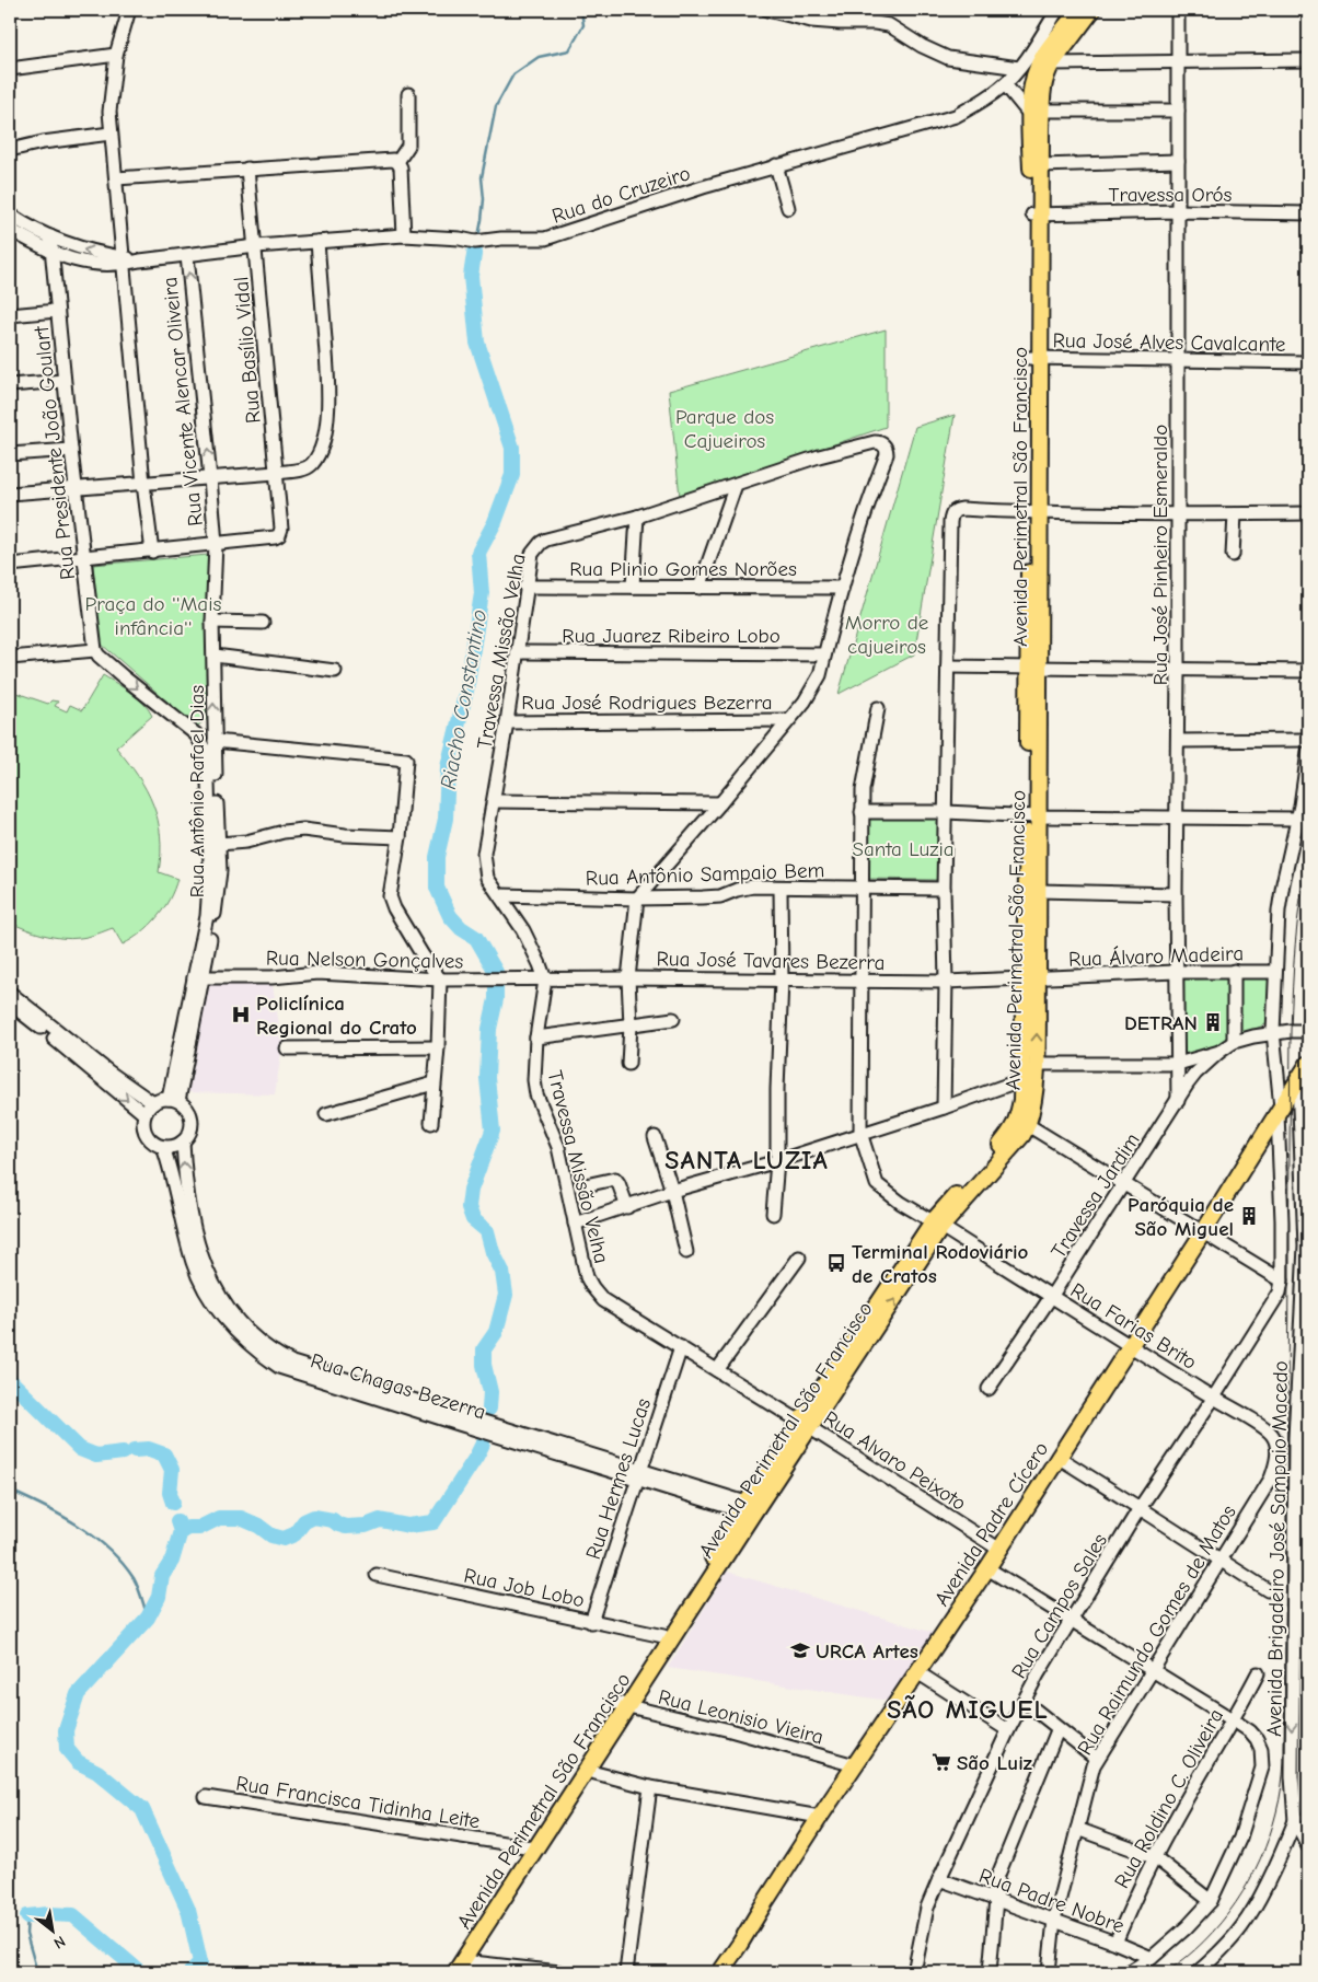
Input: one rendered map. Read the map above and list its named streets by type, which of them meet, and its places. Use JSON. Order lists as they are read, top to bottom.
{
  "streets": {
    "main road": ["Avenida Perimetral São Francisco", "Avenida Padre Cícero"],
    "street": [
      "Rua do Cruzeiro",
      "Travessa Orós",
      "Rua José Alves Cavalcante",
      "Rua Basílio Vidal",
      "Rua Vicente Alencar Oliveira",
      "Rua Presidente João Goulart",
      "Rua José Pinheiro Esmeraldo",
      "Rua Plinio Gomes Norões",
      "Rua Juarez Ribeiro Lobo",
      "Travessa Missão Velha",
      "Rua José Rodrigues Bezerra",
      "Rua Antônio Rafael Dias",
      "Rua Antônio Sampaio Bem",
      "Rua Álvaro Madeira",
      "Rua Nelson Gonçalves",
      "Rua José Tavares Bezerra",
      "Travessa Jardim",
      "Rua Farias Brito",
      "Rua Chagas Bezerra",
      "Rua Alvaro Peixoto",
      "Rua Hermes Lucas",
      "Avenida Brigadeiro José Sampaio Macedo",
      "Rua Job Lobo",
      "Rua Campos Sales",
      "Rua Raimundo Gomes de Matos",
      "Rua Leonisio Vieira",
      "Rua Roldino C. Oliveira",
      "Rua Francisca Tidinha Leite",
      "Rua Padre Nobre"
    ]
  },
  "crossings": [
    ["Rua do Cruzeiro", "Rua Basílio Vidal"],
    ["Rua do Cruzeiro", "Rua Vicente Alencar Oliveira"],
    ["Travessa Orós", "Avenida Perimetral São Francisco"],
    ["Travessa Orós", "Rua José Pinheiro Esmeraldo"],
    ["Rua José Alves Cavalcante", "Avenida Perimetral São Francisco"],
    ["Rua José Alves Cavalcante", "Rua José Pinheiro Esmeraldo"],
    ["Rua Basílio Vidal", "Rua Vicente Alencar Oliveira"],
    ["Rua Basílio Vidal", "Rua Antônio Rafael Dias"],
    ["Rua Vicente Alencar Oliveira", "Rua Antônio Rafael Dias"],
    ["Rua Presidente João Goulart", "Rua Antônio Rafael Dias"],
    ["Avenida Perimetral São Francisco", "Rua Álvaro Madeira"],
    ["Avenida Perimetral São Francisco", "Rua José Tavares Bezerra"],
    ["Avenida Perimetral São Francisco", "Travessa Jardim"],
    ["Avenida Perimetral São Francisco", "Rua Farias Brito"],
    ["Avenida Perimetral São Francisco", "Rua Chagas Bezerra"],
    ["Avenida Perimetral São Francisco", "Rua Alvaro Peixoto"],
    ["Avenida Perimetral São Francisco", "Rua Job Lobo"],
    ["Avenida Perimetral São Francisco", "Rua Leonisio Vieira"],
    ["Avenida Perimetral São Francisco", "Rua Francisca Tidinha Leite"],
    ["Rua José Pinheiro Esmeraldo", "Rua Álvaro Madeira"],
    ["Rua José Pinheiro Esmeraldo", "Travessa Jardim"],
    ["Rua Plinio Gomes Norões", "Travessa Missão Velha"],
    ["Rua Juarez Ribeiro Lobo", "Travessa Missão Velha"],
    ["Travessa Missão Velha", "Rua José Rodrigues Bezerra"],
    ["Travessa Missão Velha", "Rua Antônio Sampaio Bem"],
    ["Travessa Missão Velha", "Rua José Tavares Bezerra"],
    ["Travessa Missão Velha", "Rua Alvaro Peixoto"],
    ["Rua Antônio Rafael Dias", "Rua Nelson Gonçalves"],
    ["Rua Antônio Rafael Dias", "Rua Chagas Bezerra"],
    ["Rua Antônio Sampaio Bem", "Rua Farias Brito"],
    ["Rua Álvaro Madeira", "Rua José Tavares Bezerra"],
    ["Rua Nelson Gonçalves", "Rua José Tavares Bezerra"],
    ["Rua José Tavares Bezerra", "Rua Farias Brito"],
    ["Travessa Jardim", "Rua Farias Brito"],
    ["Rua Farias Brito", "Avenida Padre Cícero"],
    ["Rua Farias Brito", "Rua Campos Sales"],
    ["Rua Farias Brito", "Rua Raimundo Gomes de Matos"],
    ["Rua Chagas Bezerra", "Rua Hermes Lucas"],
    ["Rua Alvaro Peixoto", "Rua Hermes Lucas"],
    ["Rua Alvaro Peixoto", "Avenida Padre Cícero"],
    ["Rua Hermes Lucas", "Rua Job Lobo"],
    ["Avenida Padre Cícero", "Avenida Brigadeiro José Sampaio Macedo"],
    ["Avenida Padre Cícero", "Rua Leonisio Vieira"],
    ["Rua Campos Sales", "Rua Padre Nobre"],
    ["Rua Raimundo Gomes de Matos", "Rua Padre Nobre"],
    ["Rua Roldino C. Oliveira", "Rua Padre Nobre"]
  ],
  "districts": ["SANTA LUZIA", "SÃO MIGUEL"],
  "water": ["Riacho Constantino"],
  "parks": [
    "Parque dos Cajueiros",
    "Praça do ''Mais infância''",
    "Morro de cajueiros",
    "Santa Luzia"
  ],
  "places": {
    "hospital": ["Policlínica Regional do Crato"],
    "building": ["DETRAN", "Paróquia de São Miguel"],
    "bus stop": ["Terminal Rodoviário de Cratos"],
    "school or university": ["URCA Artes"],
    "supermarket": ["São Luiz"]
  },
  "north": "bottom right"
}
